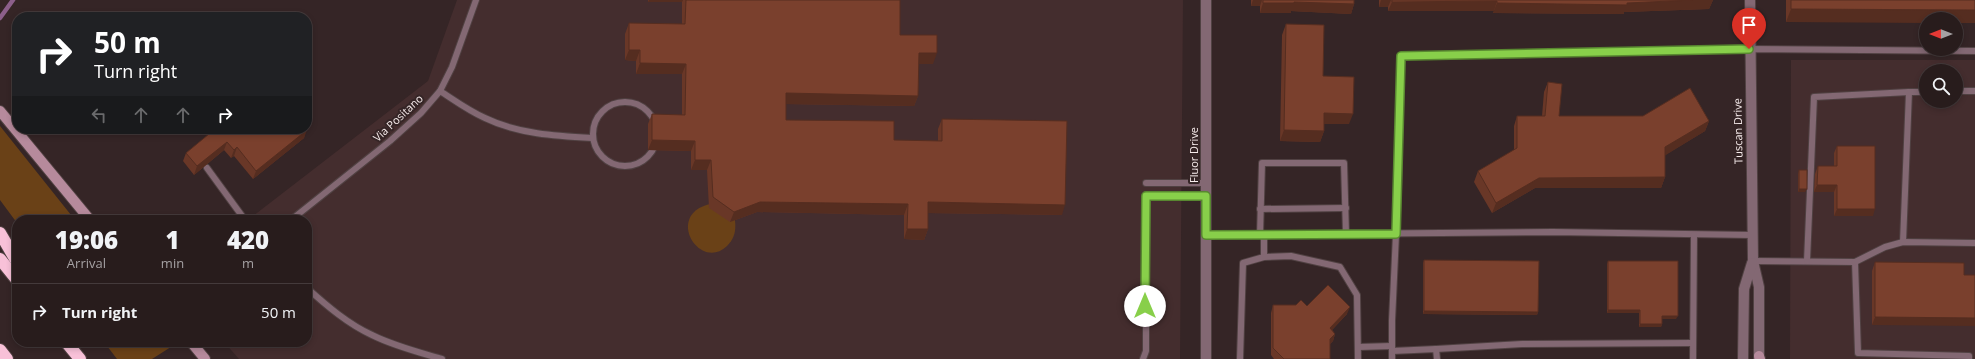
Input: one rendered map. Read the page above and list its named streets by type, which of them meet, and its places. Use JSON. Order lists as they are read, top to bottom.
{
  "streets": {
    "street": ["Tuscan Drive", "Fluor Drive"],
    "lane": ["Via Positano"]
  },
  "north": "left",
  "page": {
    "turn": ["50 m", "Turn right"],
    "eta": [
      "19:06",
      "Arrival",
      "1",
      "min",
      "420",
      "m"
    ],
    "list": [
      {
        "name": "Turn right",
        "value": "50 m"
      }
    ]
  }
}
